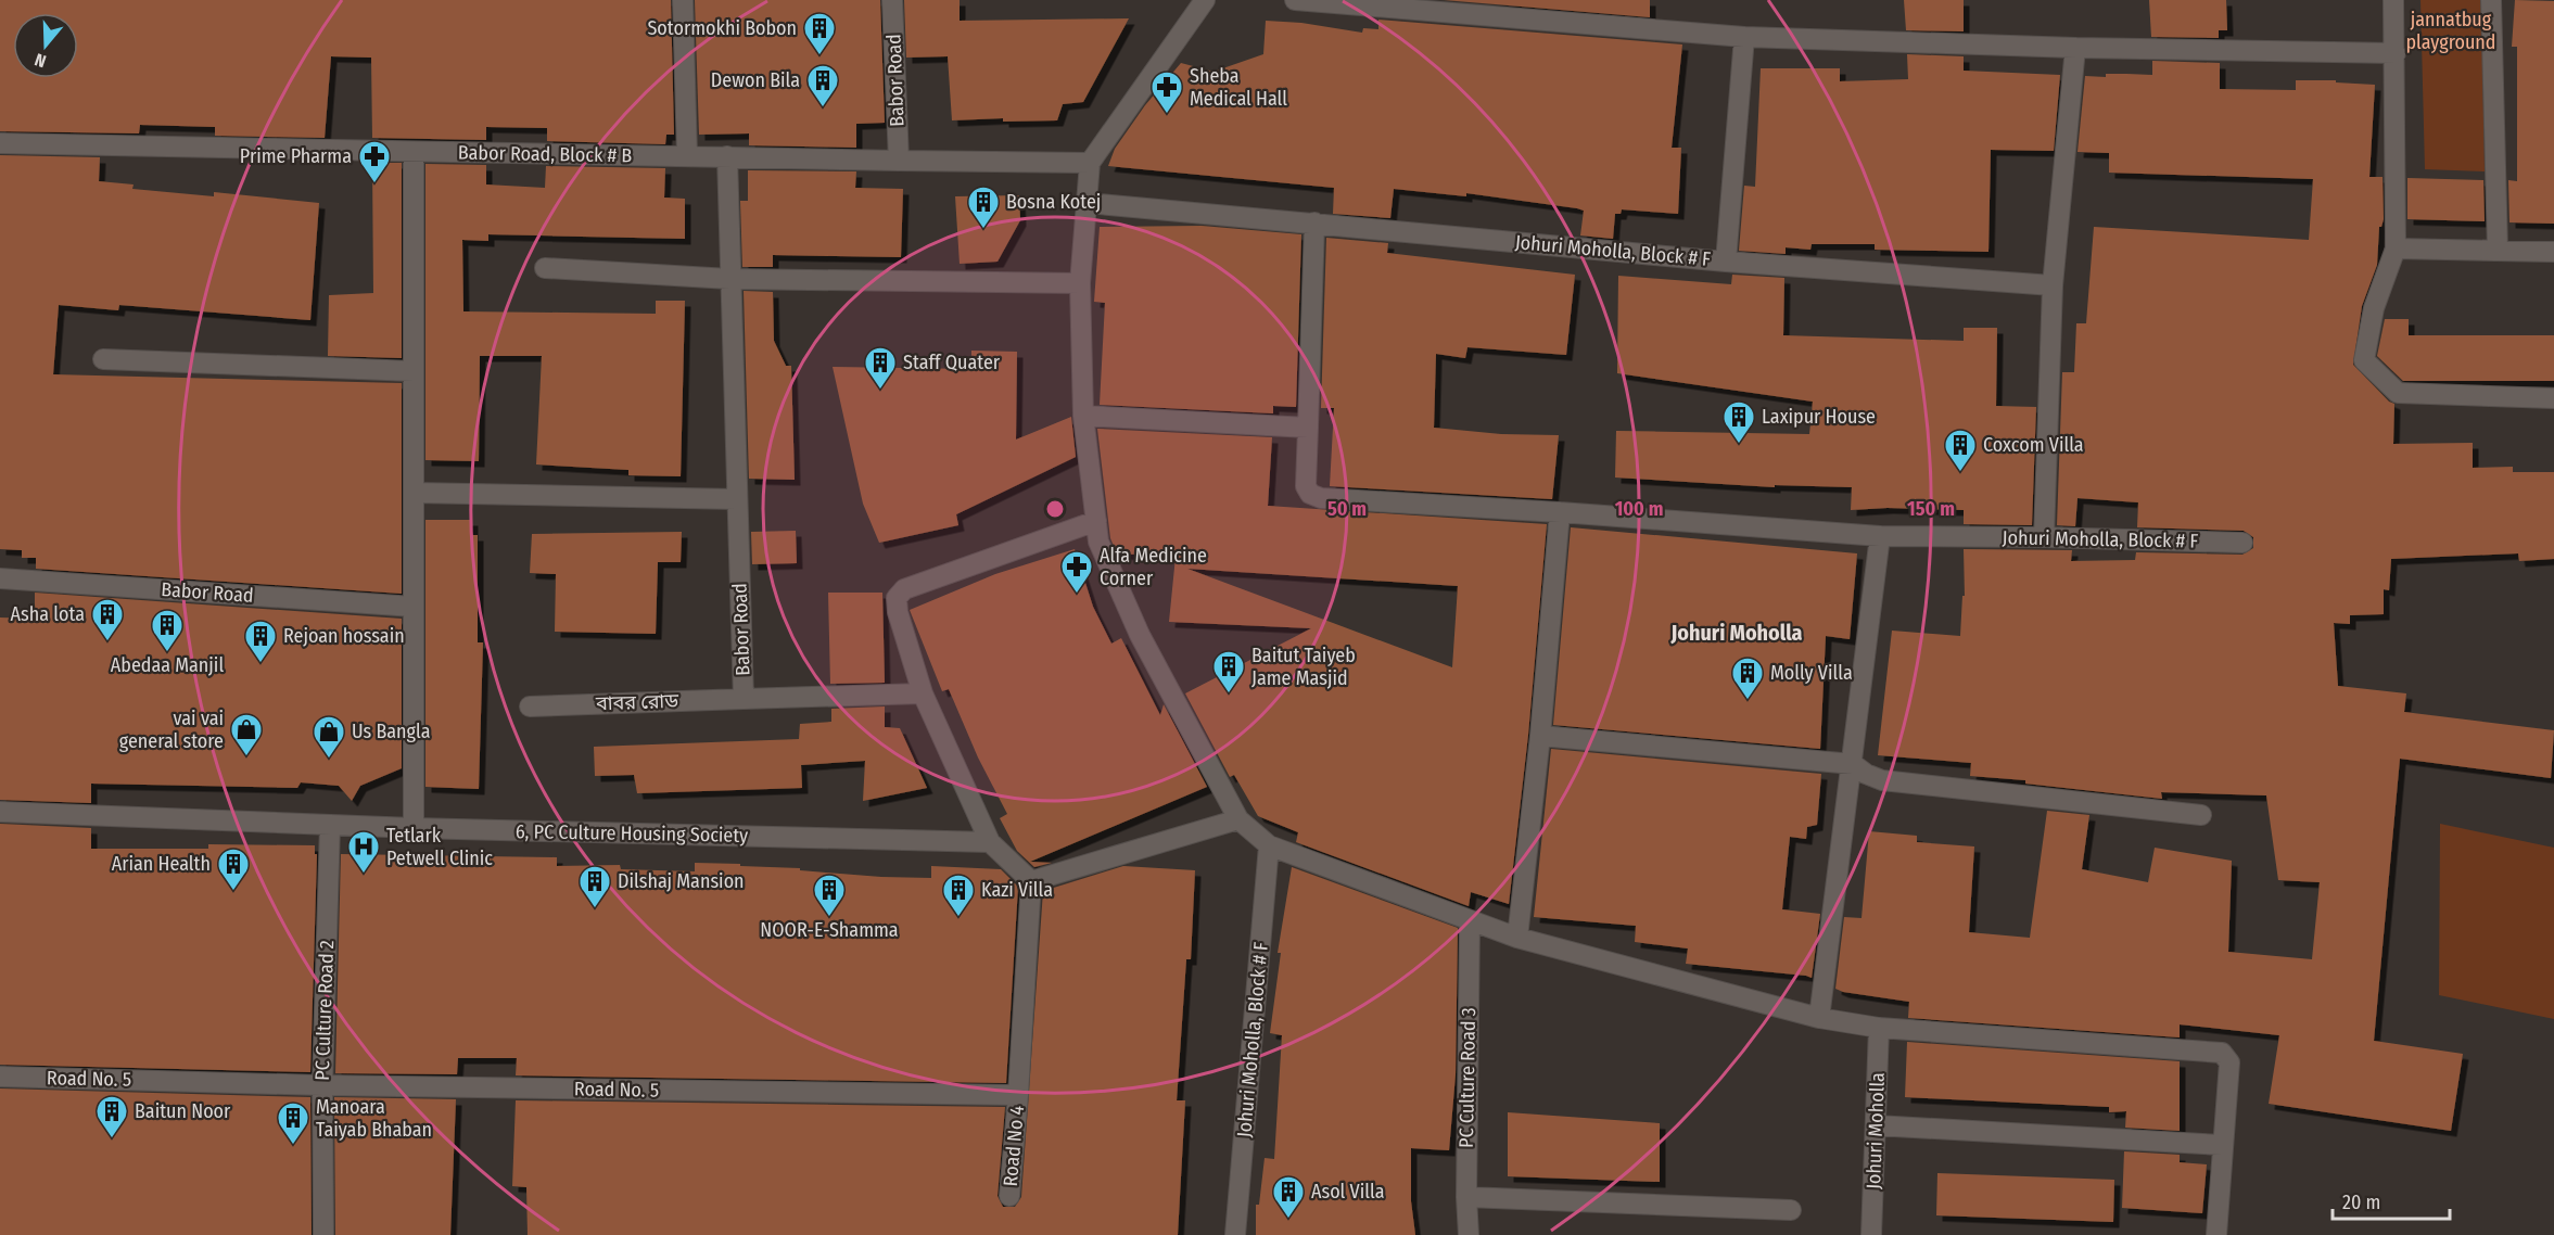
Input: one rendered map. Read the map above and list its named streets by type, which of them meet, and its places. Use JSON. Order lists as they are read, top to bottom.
{
  "streets": {
    "street": [
      "Babor Road",
      "Babor Road, Block # B",
      "Johuri Moholla, Block # F",
      "বাবর রোড",
      "6, PC Culture Housing Society",
      "PC Culture Road 2",
      "PC Culture Road 3",
      "Road No. 5",
      "Johuri Moholla",
      "Road No 4"
    ]
  },
  "crossings": [
    ["Babor Road", "Babor Road, Block # B"],
    ["Babor Road", "বাবর রোড"],
    ["6, PC Culture Housing Society", "PC Culture Road 2"],
    ["PC Culture Road 2", "Road No. 5"],
    ["Road No. 5", "Road No 4"]
  ],
  "districts": ["Johuri Moholla"],
  "parks": ["jannatbug playground"],
  "places": {
    "building": [
      "Sotormokhi Bobon",
      "Dewon Bila",
      "Bosna Kotej",
      "Staff Quater",
      "Laxipur House",
      "Coxcom Villa",
      "Asha lota",
      "Abedaa Manjil",
      "Rejoan hossain",
      "Baitut Taiyeb Jame Masjid",
      "Molly Villa",
      "Arian Health",
      "Dilshaj Mansion",
      "NOOR-E-Shamma",
      "Kazi Villa",
      "Baitun Noor",
      "Manoara Taiyab Bhaban",
      "Asol Villa"
    ],
    "pharmacy": ["Sheba Medical Hall", "Prime Pharma", "Alfa Medicine Corner"],
    "shop": ["vai vai general store", "Us Bangla"],
    "hospital": ["Tetlark Petwell Clinic"]
  },
  "scale_bar": "20 m",
  "north": "bottom",
  "rings": ["50 m", "100 m", "150 m"]
}
